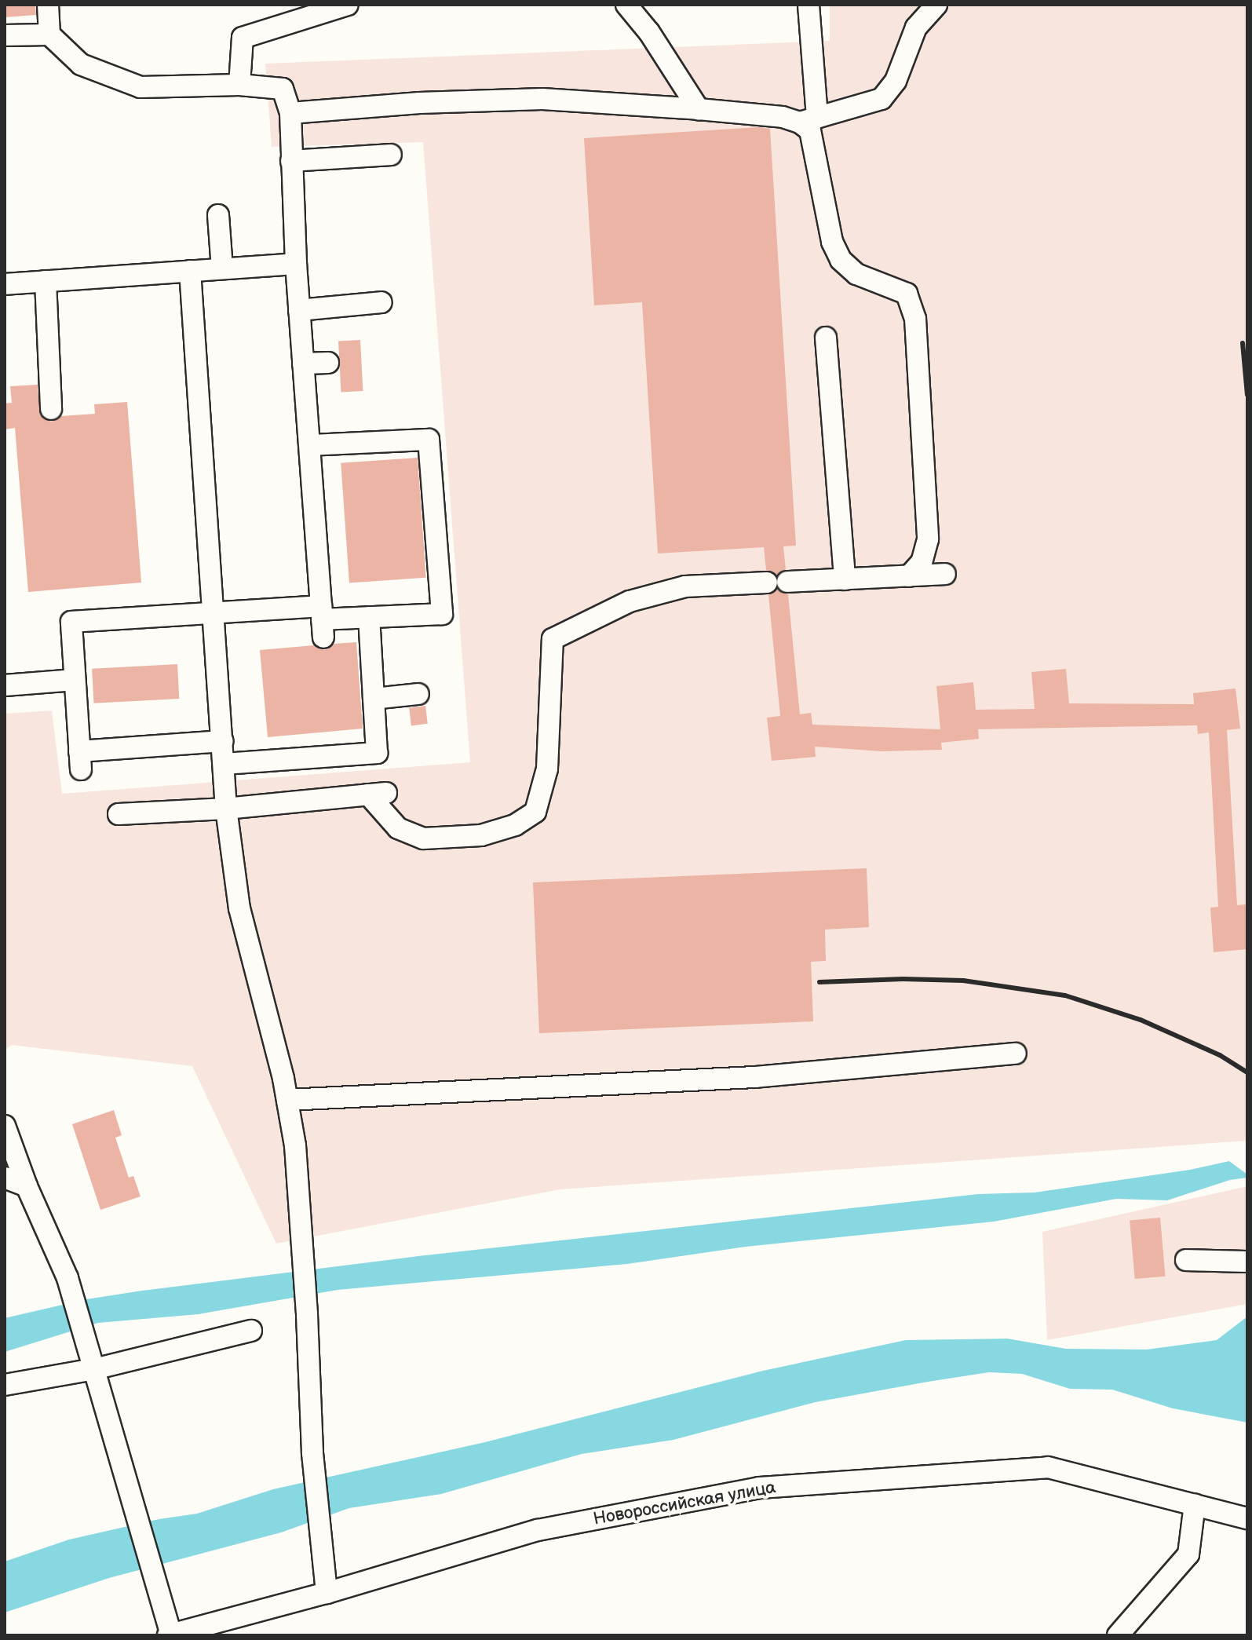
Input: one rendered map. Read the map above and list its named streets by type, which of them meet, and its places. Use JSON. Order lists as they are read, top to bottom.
{
  "streets": {
    "street": ["Новороссийская улица"]
  }
}
